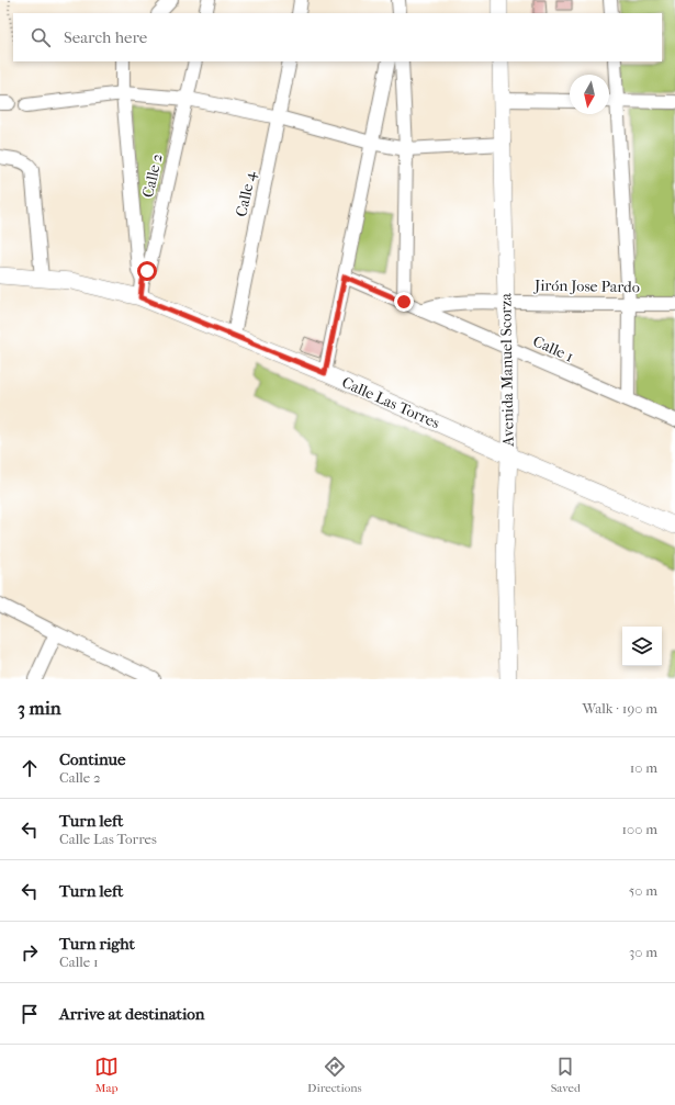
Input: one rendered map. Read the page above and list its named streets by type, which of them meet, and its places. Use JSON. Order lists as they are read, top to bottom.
{
  "streets": {
    "street": [
      "Calle 2",
      "Calle 4",
      "Jirón Jose Pardo",
      "Calle 1",
      "Avenida Manuel Scorza",
      "Calle Las Torres"
    ]
  },
  "crossings": [
    ["Calle 2", "Calle Las Torres"],
    ["Calle 4", "Calle Las Torres"],
    ["Jirón Jose Pardo", "Calle 1"],
    ["Jirón Jose Pardo", "Avenida Manuel Scorza"],
    ["Calle 1", "Avenida Manuel Scorza"],
    ["Avenida Manuel Scorza", "Calle Las Torres"]
  ],
  "north": "bottom",
  "page": {
    "search": "Search here",
    "heading": ["3 min", "Walk · 190 m"],
    "list": [
      ["Continue", "Calle 2", "10 m"],
      ["Turn left", "Calle Las Torres", "100 m"],
      ["Turn left", "50 m"],
      ["Turn right", "Calle 1", "30 m"],
      "Arrive at destination"
    ],
    "nav": ["Map", "Directions", "Saved"]
  }
}
